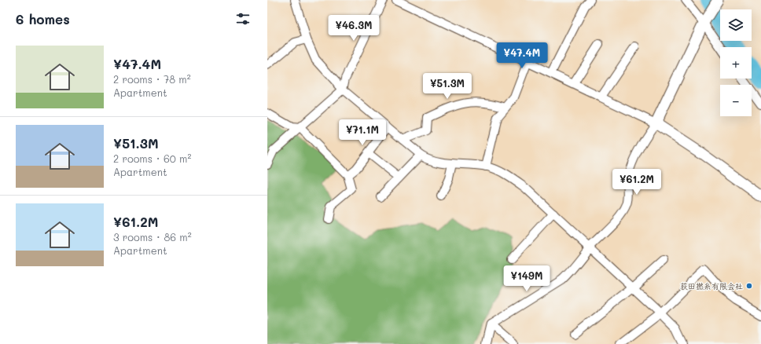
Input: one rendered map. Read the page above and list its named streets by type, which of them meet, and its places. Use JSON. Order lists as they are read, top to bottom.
{
  "places": ["荻田撚糸有限会社"],
  "page": {
    "heading": "6 homes",
    "map_buttons": ["+", "−"],
    "price": [
      "¥46.3M",
      "¥47.4M",
      "¥51.3M",
      "¥71.1M",
      "¥61.2M",
      "¥149M"
    ],
    "list": [
      {
        "name": "¥47.4M",
        "note": "2 rooms · 78 m² · Apartment"
      },
      {
        "name": "¥51.3M",
        "note": "2 rooms · 60 m² · Apartment"
      },
      {
        "name": "¥61.2M",
        "note": "3 rooms · 86 m² · Apartment"
      }
    ]
  }
}
